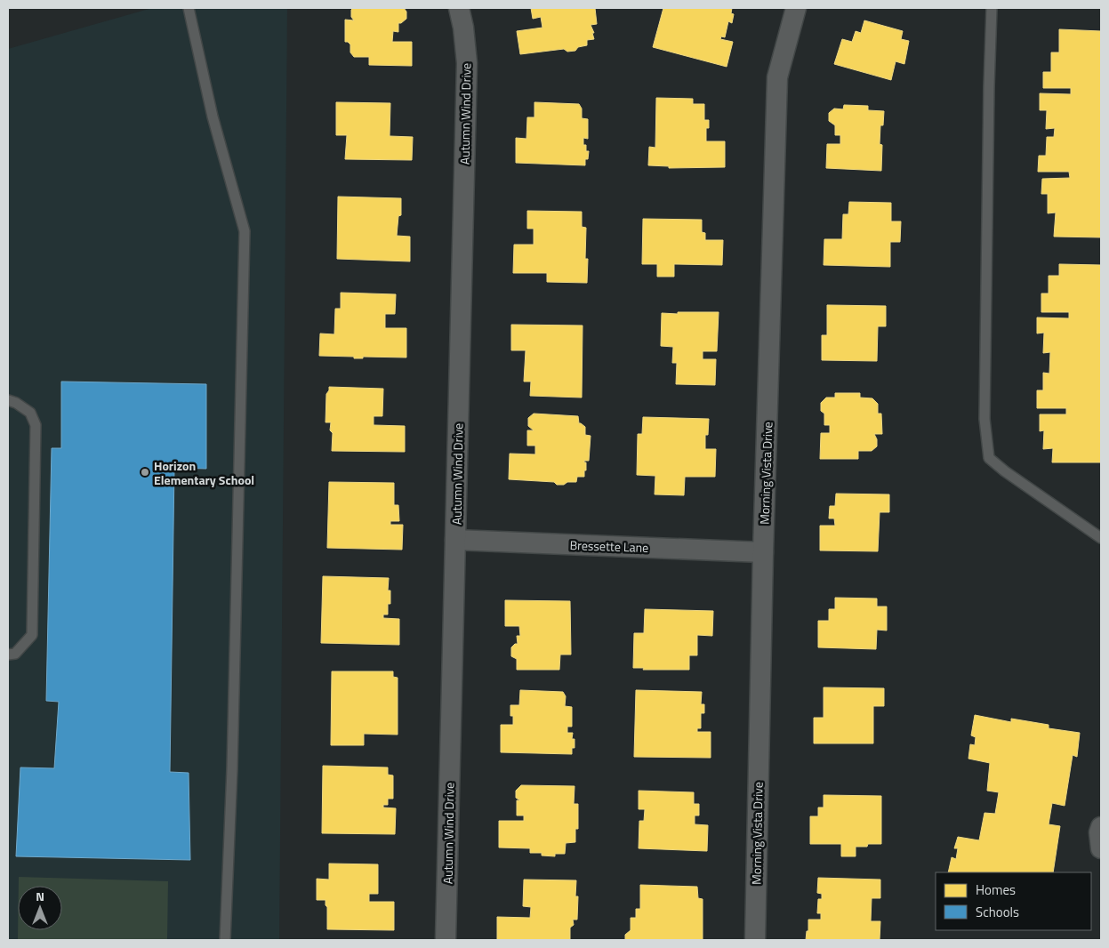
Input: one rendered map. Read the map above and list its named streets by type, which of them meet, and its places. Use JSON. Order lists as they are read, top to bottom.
{
  "streets": {
    "street": ["Autumn Wind Drive", "Morning Vista Drive", "Bressette Lane"]
  },
  "crossings": [
    ["Autumn Wind Drive", "Bressette Lane"],
    ["Morning Vista Drive", "Bressette Lane"]
  ],
  "places": ["Horizon Elementary School"],
  "legend": ["Homes", "Schools"],
  "north": "top"
}
